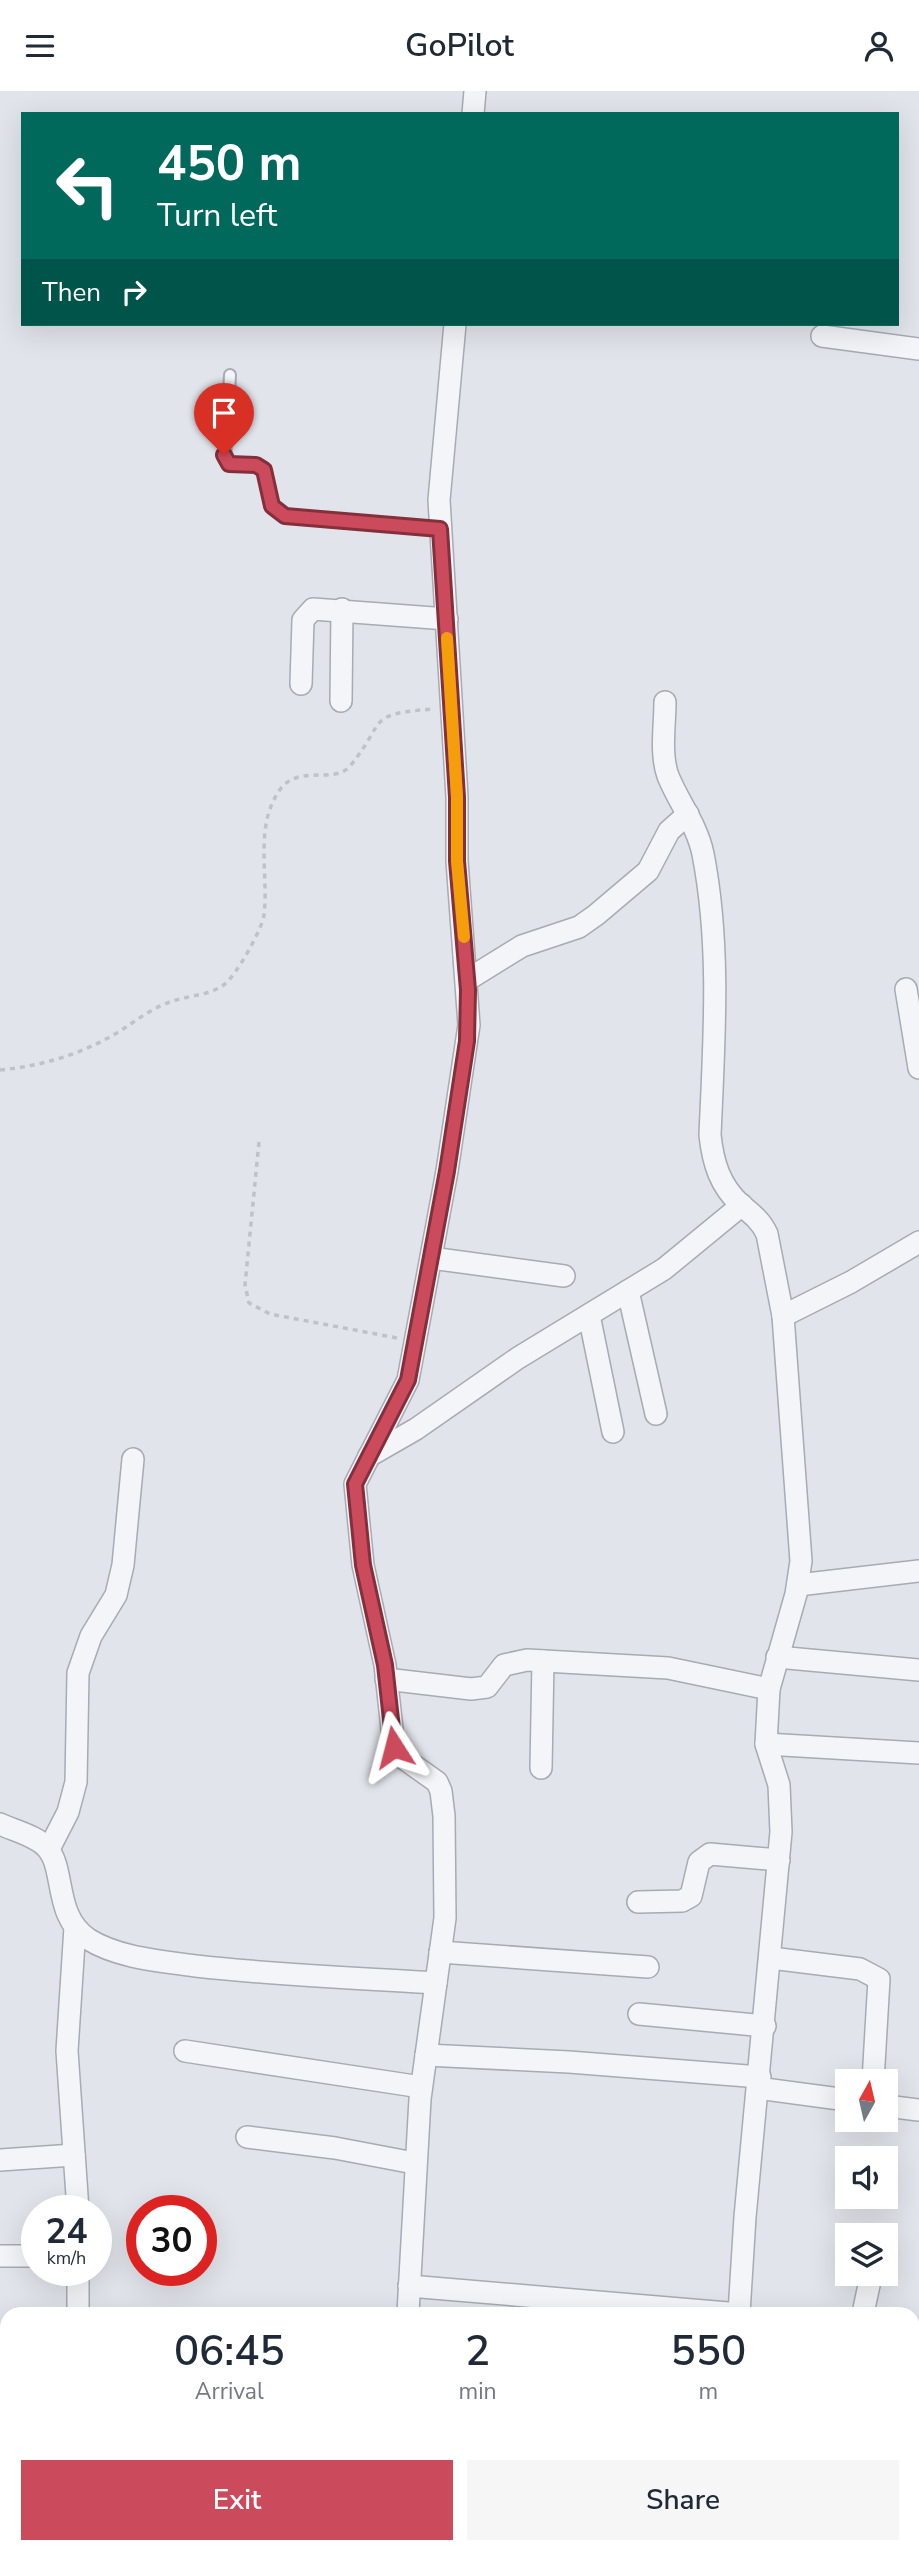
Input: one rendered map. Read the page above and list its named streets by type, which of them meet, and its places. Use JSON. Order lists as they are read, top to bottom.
{
  "north": "top",
  "page": {
    "header": "GoPilot",
    "turn": ["450 m", "Turn left"],
    "then": "Then",
    "speed": "24 km/h",
    "limit": "30",
    "eta": [
      "06:45",
      "Arrival",
      "2",
      "min",
      "550",
      "m"
    ],
    "buttons": ["Exit", "Share"]
  }
}
